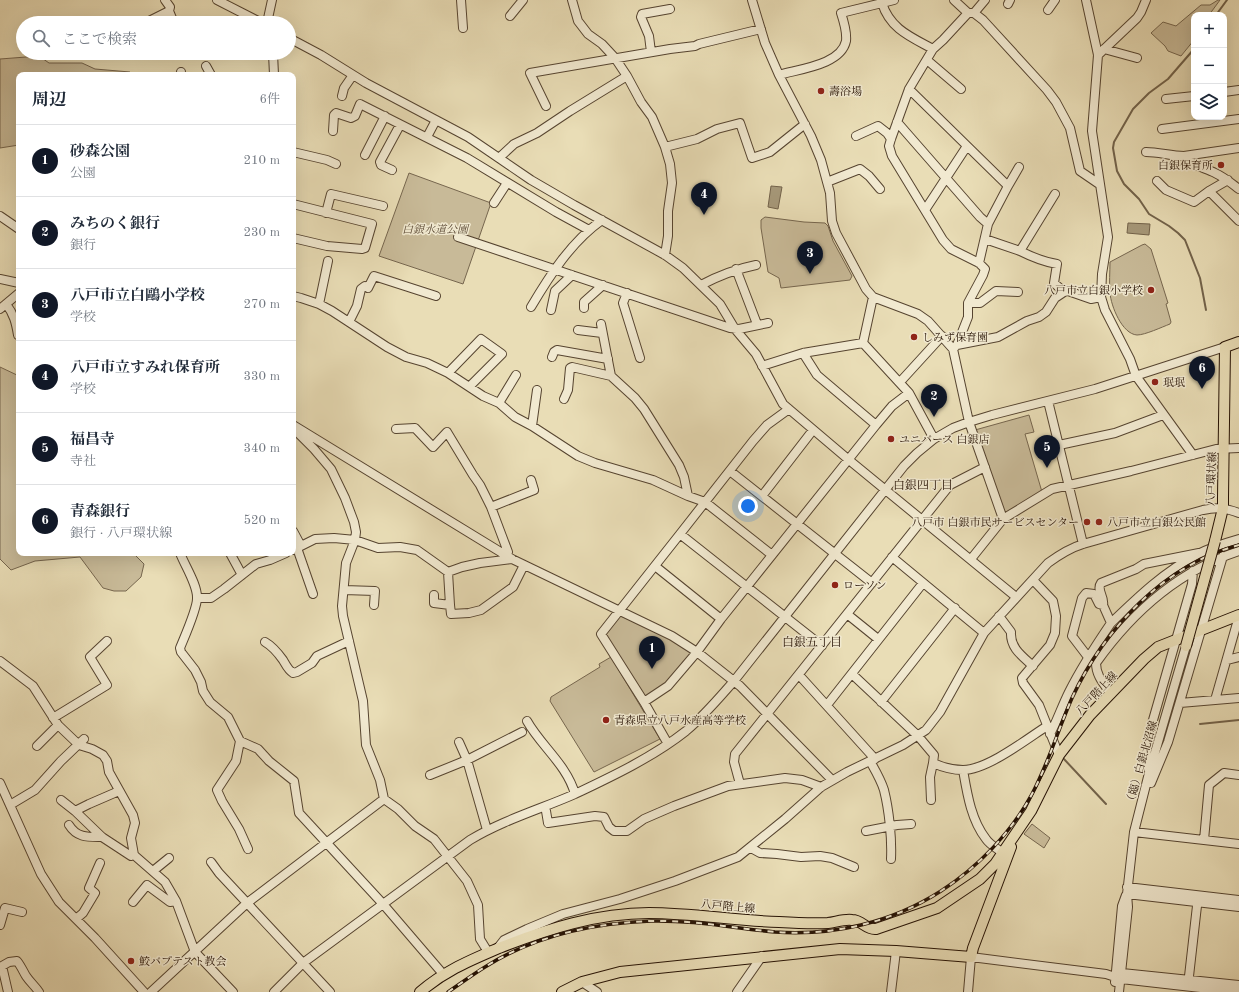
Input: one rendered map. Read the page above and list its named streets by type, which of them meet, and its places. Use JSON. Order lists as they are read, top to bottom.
{
  "streets": {
    "main road": ["八戸環状線", "八戸階上線"],
    "street": ["（臨）白銀北沼線"]
  },
  "crossings": [
    ["八戸環状線", "（臨）白銀北沼線"]
  ],
  "districts": ["白銀四丁目", "白銀五丁目"],
  "parks": ["白銀水道公園"],
  "places": [
    "壽浴場",
    "白銀保育所",
    "八戸市立白銀小学校",
    "しみず保育園",
    "珉珉",
    "ユニバース 白銀店",
    "八戸市 白銀市民サービスセンター",
    "八戸市立白銀公民館",
    "ローソン",
    "青森県立八戸水産高等学校",
    "鮫バプテスト教会"
  ],
  "page": {
    "map_buttons": ["+", "−"],
    "search": "ここで検索",
    "heading": ["周辺", "6件"],
    "list": [
      {
        "mark": "1",
        "name": "砂森公園",
        "note": "公園",
        "value": "210 m"
      },
      {
        "mark": "2",
        "name": "みちのく銀行",
        "note": "銀行",
        "value": "230 m"
      },
      {
        "mark": "3",
        "name": "八戸市立白鷗小学校",
        "note": "学校",
        "value": "270 m"
      },
      {
        "mark": "4",
        "name": "八戸市立すみれ保育所",
        "note": "学校",
        "value": "330 m"
      },
      {
        "mark": "5",
        "name": "福昌寺",
        "note": "寺社",
        "value": "340 m"
      },
      {
        "mark": "6",
        "name": "青森銀行",
        "note": "銀行 · 八戸環状線",
        "value": "520 m"
      }
    ],
    "pins": [
      "4",
      "3",
      "6",
      "2",
      "5",
      "1"
    ]
  }
}
